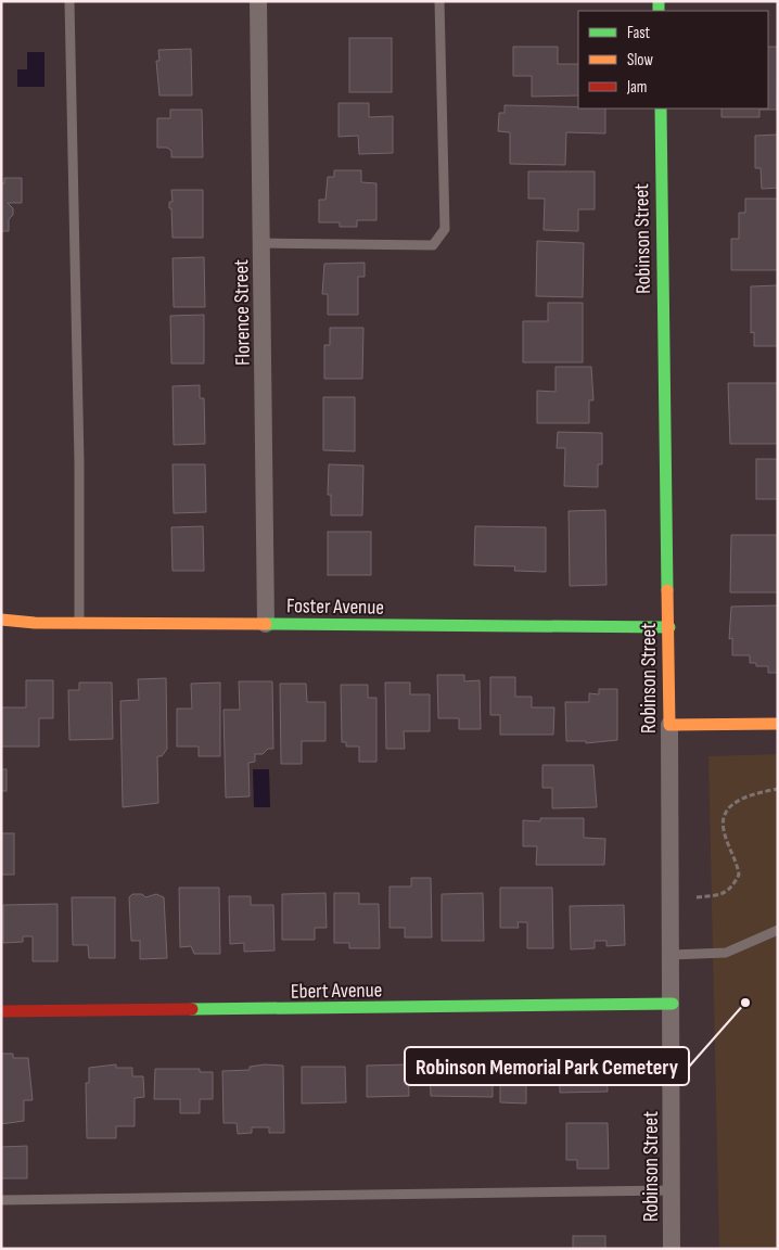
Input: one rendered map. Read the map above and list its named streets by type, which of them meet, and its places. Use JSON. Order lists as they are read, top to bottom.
{
  "streets": {
    "street": [
      "Robinson Street",
      "Florence Street",
      "Foster Avenue",
      "Ebert Avenue"
    ]
  },
  "crossings": [
    ["Robinson Street", "Foster Avenue"],
    ["Robinson Street", "Ebert Avenue"],
    ["Florence Street", "Foster Avenue"]
  ],
  "places": ["Robinson Memorial Park Cemetery"],
  "legend": ["Fast", "Slow", "Jam"]
}
